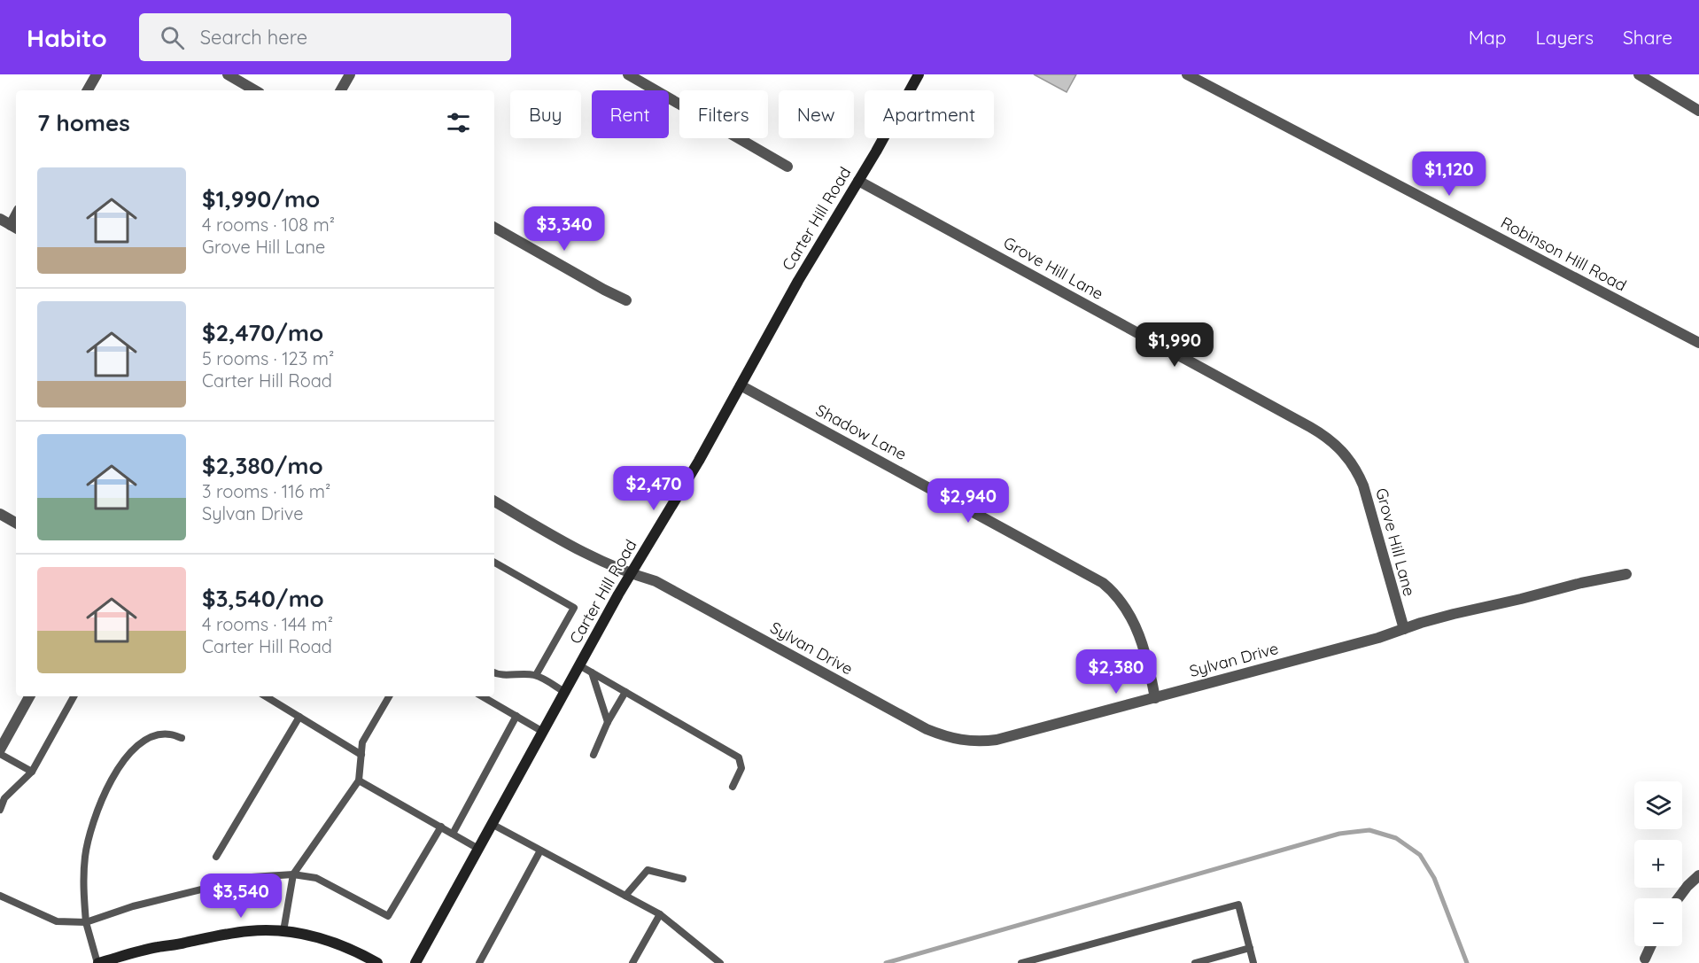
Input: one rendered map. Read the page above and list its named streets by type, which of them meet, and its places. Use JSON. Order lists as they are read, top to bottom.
{
  "streets": {
    "main road": ["Carter Hill Road"],
    "street": [
      "Robinson Hill Road",
      "Grove Hill Lane",
      "Shadow Lane",
      "Sylvan Drive"
    ]
  },
  "crossings": [
    ["Carter Hill Road", "Grove Hill Lane"],
    ["Carter Hill Road", "Shadow Lane"],
    ["Carter Hill Road", "Sylvan Drive"],
    ["Grove Hill Lane", "Sylvan Drive"],
    ["Shadow Lane", "Sylvan Drive"]
  ],
  "page": {
    "header": "Habito",
    "search": "Search here",
    "nav": ["Map", "Layers", "Share"],
    "chip": [
      "Buy",
      "Rent",
      "Filters",
      "New",
      "Apartment"
    ],
    "heading": "7 homes",
    "price": [
      "$1,120",
      "$3,340",
      "$1,990",
      "$2,470",
      "$2,940",
      "$2,380",
      "$3,540"
    ],
    "list": [
      {
        "name": "$1,990/mo",
        "note": "4 rooms · 108 m² · Grove Hill Lane"
      },
      {
        "name": "$2,470/mo",
        "note": "5 rooms · 123 m² · Carter Hill Road"
      },
      {
        "name": "$2,380/mo",
        "note": "3 rooms · 116 m² · Sylvan Drive"
      },
      {
        "name": "$3,540/mo",
        "note": "4 rooms · 144 m² · Carter Hill Road"
      }
    ],
    "map_buttons": ["+", "−"]
  }
}
